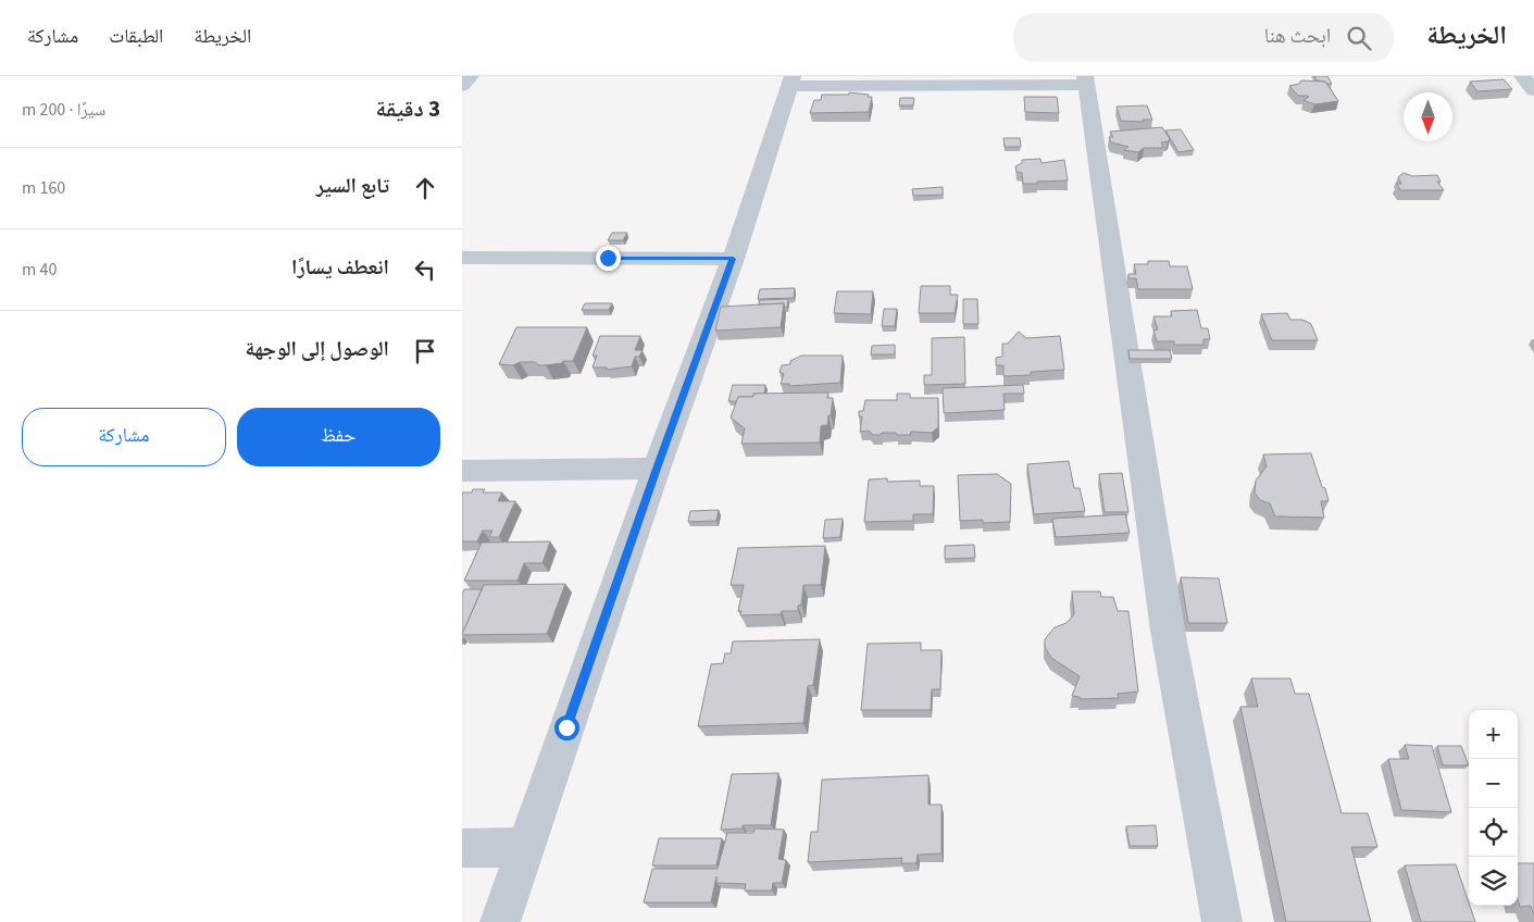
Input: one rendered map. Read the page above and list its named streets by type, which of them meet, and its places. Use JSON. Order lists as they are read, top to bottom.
{
  "north": "bottom",
  "page": {
    "header": "الخريطة",
    "search": "ابحث هنا",
    "nav": ["الخريطة", "الطبقات", "مشاركة"],
    "heading": ["3 دقيقة", "سيرًا · 200 m"],
    "list": [
      ["تابع السير", "160 m"],
      ["انعطف يسارًا", "40 m"],
      "الوصول إلى الوجهة"
    ],
    "buttons": ["حفظ", "مشاركة"],
    "map_buttons": ["+", "−"]
  }
}
